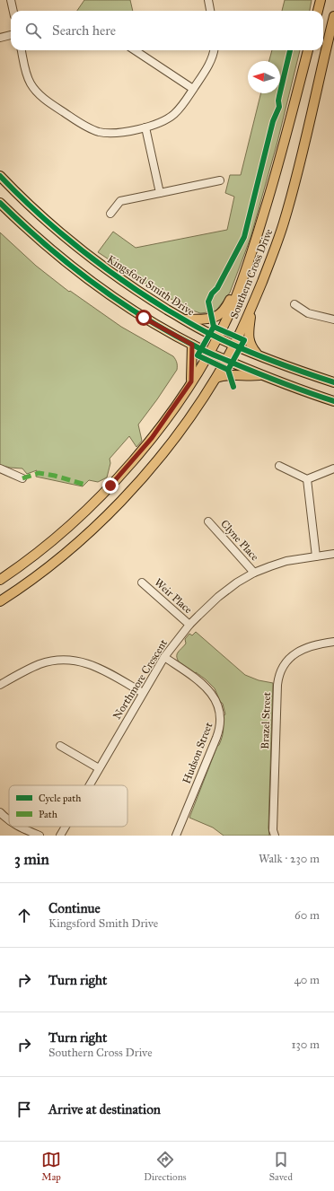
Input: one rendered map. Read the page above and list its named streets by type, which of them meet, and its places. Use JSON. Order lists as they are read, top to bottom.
{
  "streets": {
    "main road": ["Southern Cross Drive", "Kingsford Smith Drive"],
    "street": [
      "Clyne Place",
      "Weir Place",
      "Northmore Crescent",
      "Brazel Street",
      "Hudson Street"
    ]
  },
  "crossings": [
    ["Southern Cross Drive", "Kingsford Smith Drive"],
    ["Clyne Place", "Northmore Crescent"],
    ["Weir Place", "Northmore Crescent"],
    ["Northmore Crescent", "Hudson Street"]
  ],
  "legend": ["Cycle path", "Path"],
  "north": "left",
  "page": {
    "search": "Search here",
    "heading": ["3 min", "Walk · 230 m"],
    "list": [
      ["Continue", "Kingsford Smith Drive", "60 m"],
      ["Turn right", "40 m"],
      ["Turn right", "Southern Cross Drive", "130 m"],
      "Arrive at destination"
    ],
    "nav": ["Map", "Directions", "Saved"]
  }
}
